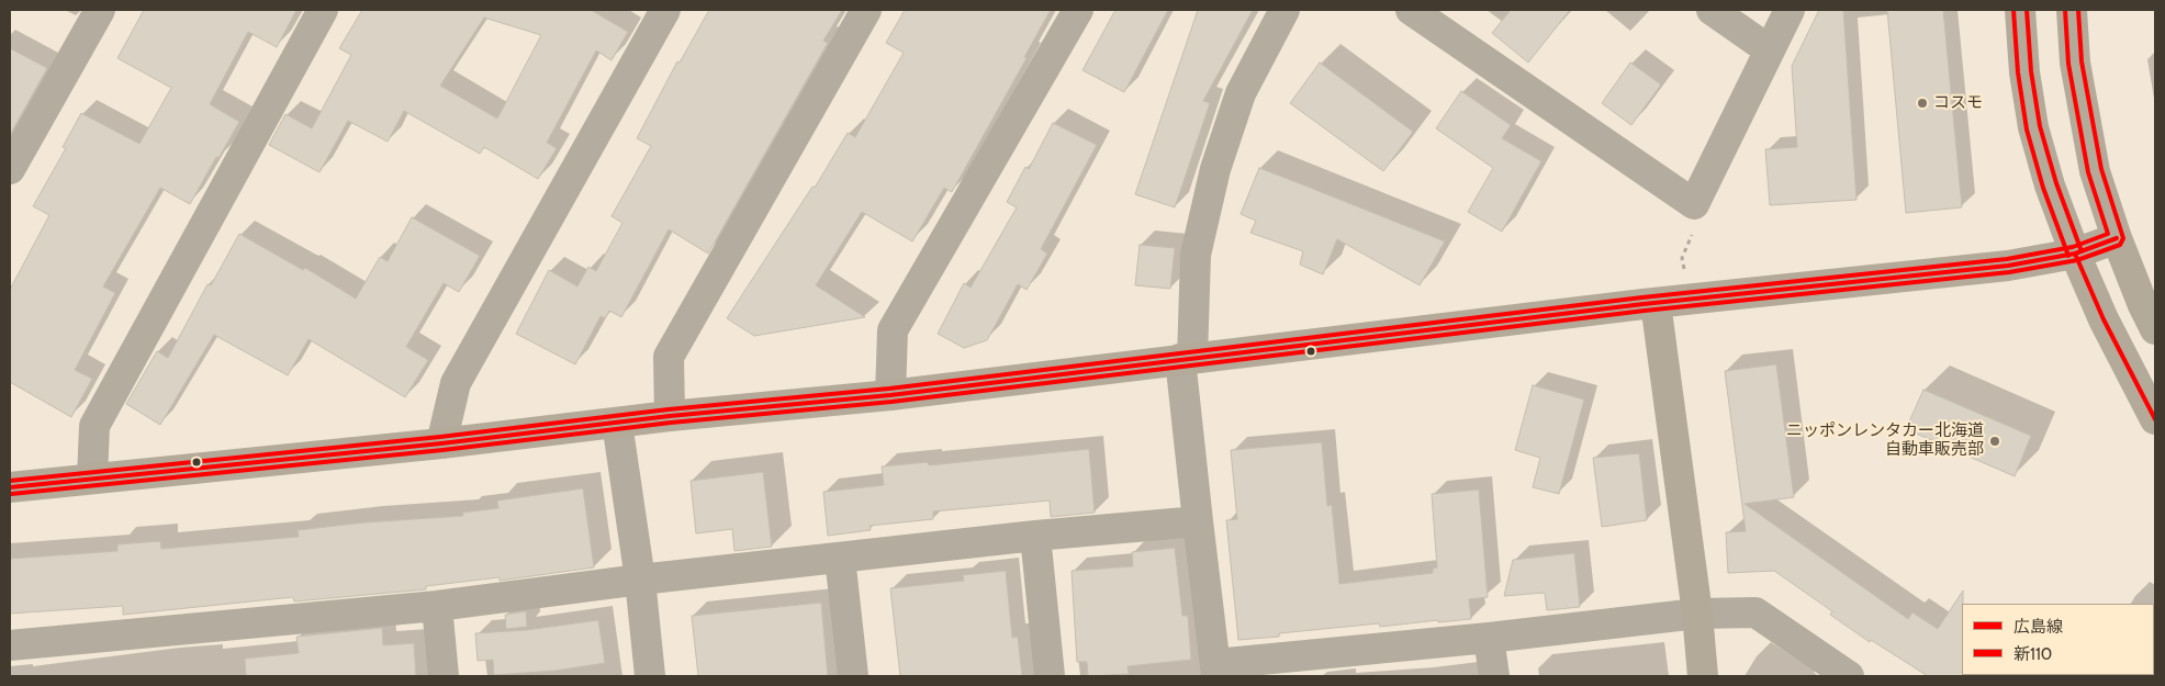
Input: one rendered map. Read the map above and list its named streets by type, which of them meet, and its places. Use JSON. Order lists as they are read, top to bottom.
{
  "places": ["コスモ", "ニッポンレンタカー北海道 自動車販売部"],
  "lines": ["transit line 新110", "transit line 広島線"],
  "legend": ["広島線", "新110"]
}
